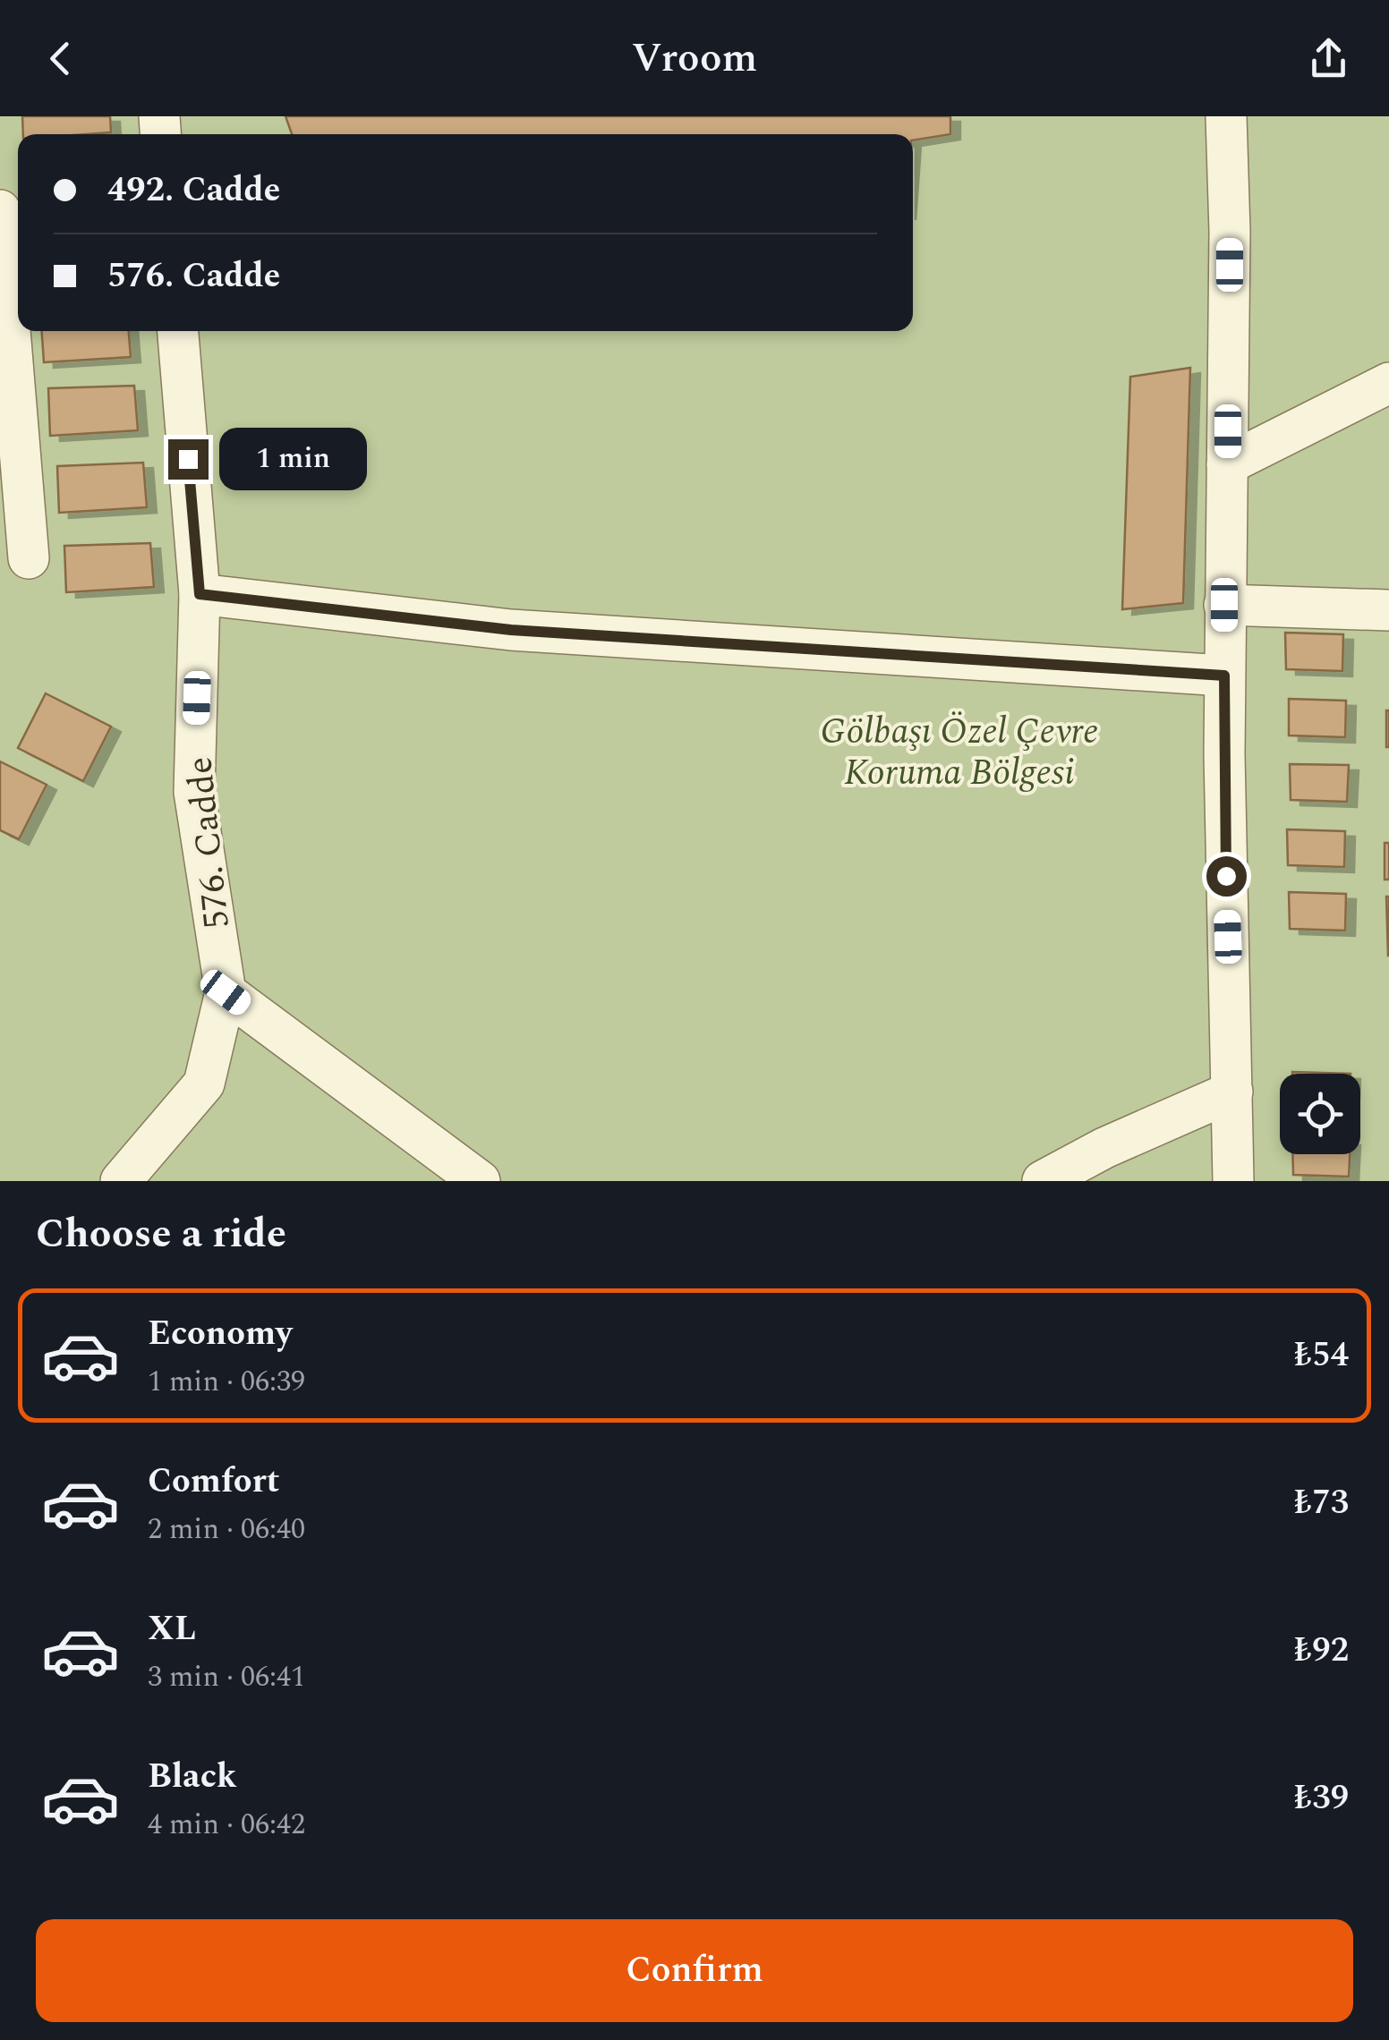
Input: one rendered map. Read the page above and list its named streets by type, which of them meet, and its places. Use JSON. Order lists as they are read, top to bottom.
{
  "streets": {
    "street": ["576. Cadde"]
  },
  "parks": ["Gölbaşı Özel Çevre Koruma Bölgesi"],
  "page": {
    "header": "Vroom",
    "banner": ["492. Cadde", "576. Cadde"],
    "bubble": "1 min",
    "heading": "Choose a ride",
    "list": [
      {
        "name": "Economy",
        "note": "1 min · 06:39",
        "value": "₺54"
      },
      {
        "name": "Comfort",
        "note": "2 min · 06:40",
        "value": "₺73"
      },
      {
        "name": "XL",
        "note": "3 min · 06:41",
        "value": "₺92"
      },
      {
        "name": "Black",
        "note": "4 min · 06:42",
        "value": "₺39"
      }
    ],
    "buttons": "Confirm"
  }
}
